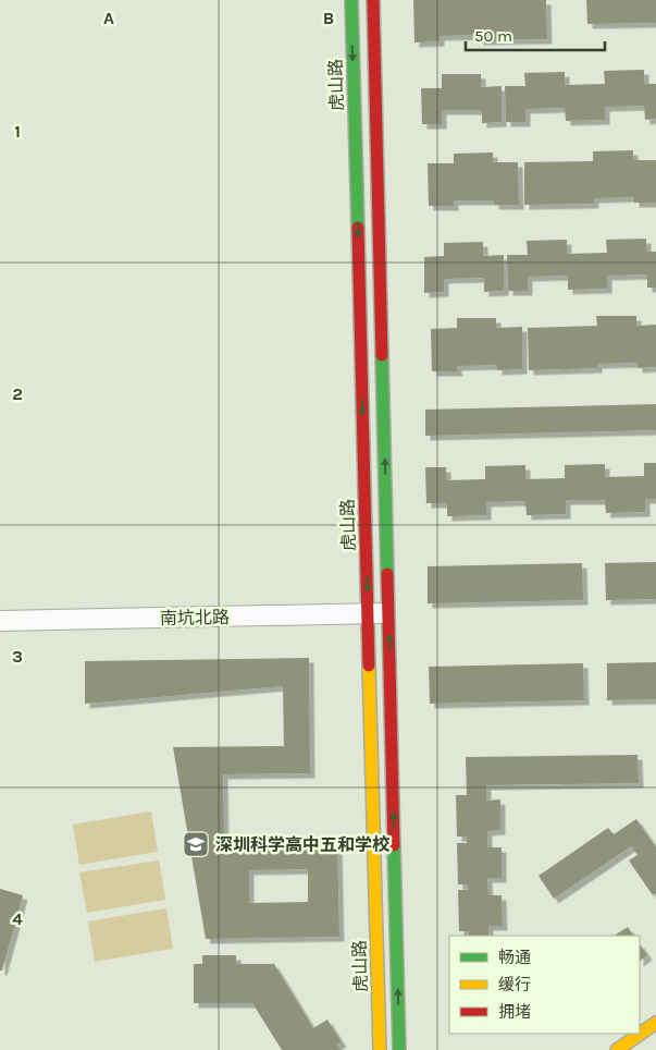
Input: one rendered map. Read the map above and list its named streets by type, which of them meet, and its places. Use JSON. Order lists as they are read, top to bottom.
{
  "streets": {
    "street": ["虎山路", "南坑北路"]
  },
  "crossings": [
    ["虎山路", "南坑北路"]
  ],
  "places": {
    "school or university": ["深圳科学高中五和学校"]
  },
  "legend": ["畅通", "缓行", "拥堵"],
  "scale_bar": "50 m",
  "grid": {
    "columns": ["A", "B"],
    "rows": [
      "1",
      "2",
      "3",
      "4"
    ]
  }
}
